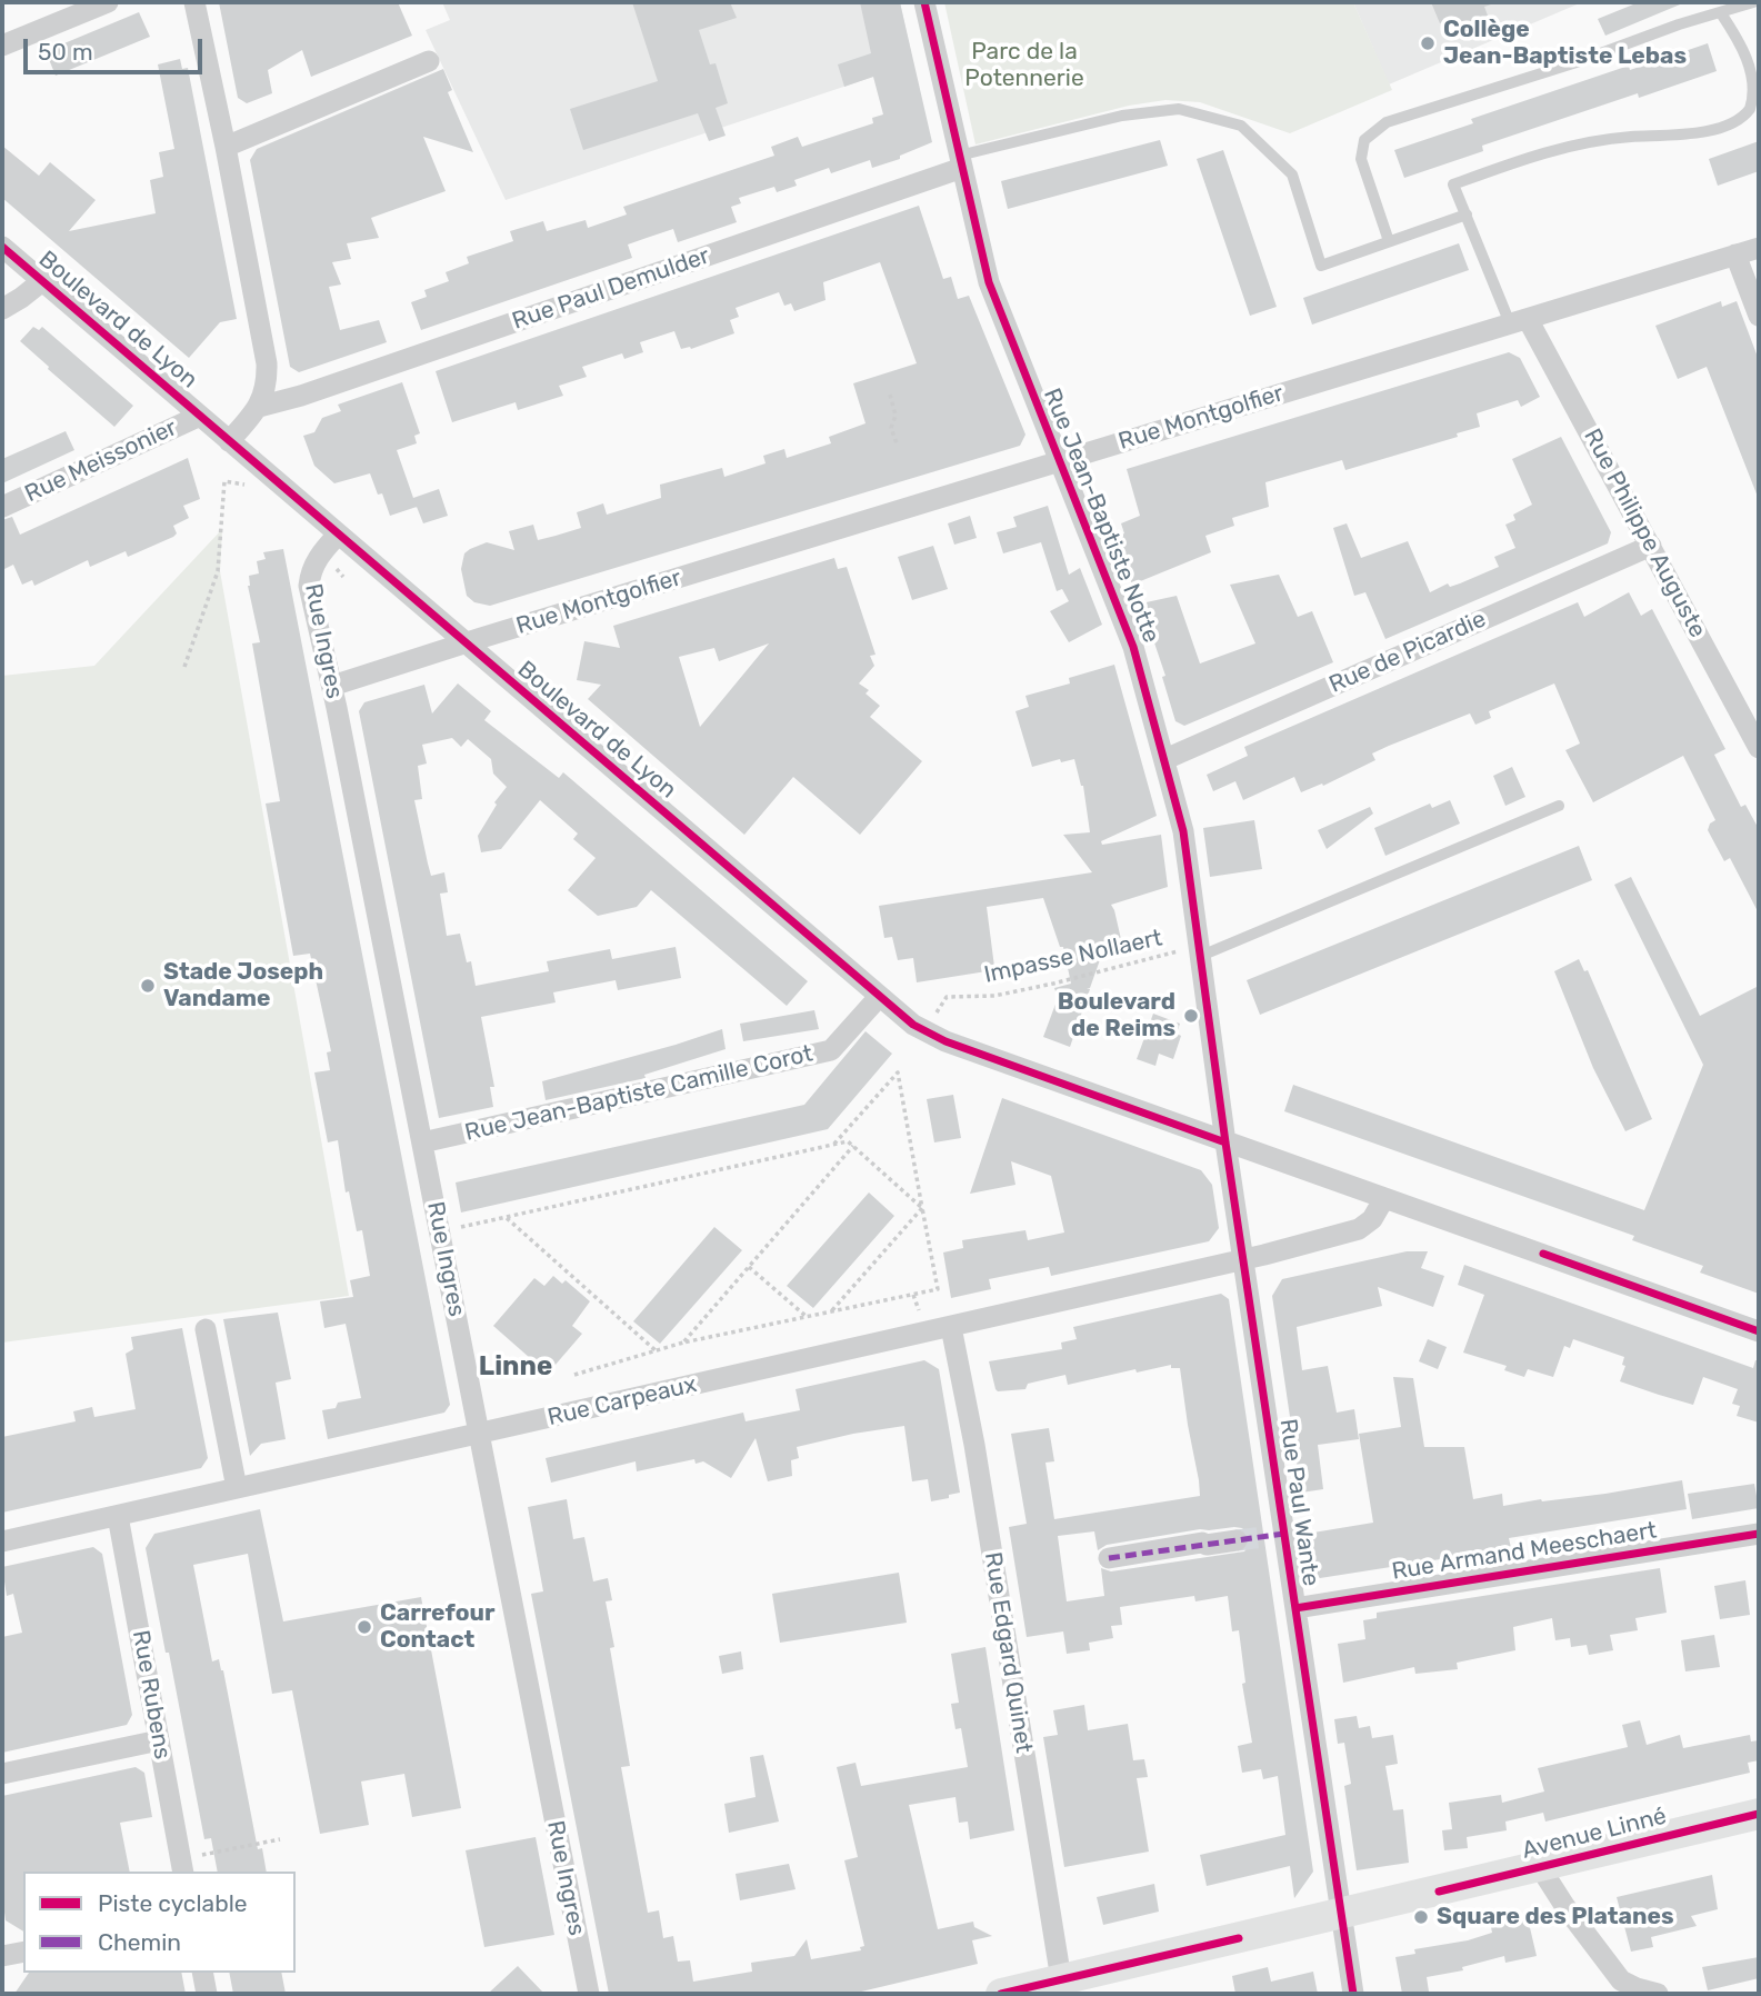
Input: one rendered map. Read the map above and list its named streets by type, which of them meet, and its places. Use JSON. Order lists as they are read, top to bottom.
{
  "streets": {
    "street": [
      "Rue Paul Demulder",
      "Boulevard de Lyon",
      "Rue Montgolfier",
      "Rue Meissonier",
      "Rue Jean-Baptiste Notte",
      "Rue Philippe Auguste",
      "Rue Ingres",
      "Rue de Picardie",
      "Rue Jean-Baptiste Camille Corot",
      "Rue Carpeaux",
      "Rue Paul Wante",
      "Rue Armand Meeschaert",
      "Rue Edgard Quinet",
      "Rue Rubens",
      "Avenue Linné"
    ],
    "path": ["Impasse Nollaert"]
  },
  "crossings": [
    ["Rue Paul Demulder", "Rue Jean-Baptiste Notte"],
    ["Boulevard de Lyon", "Rue Montgolfier"],
    ["Boulevard de Lyon", "Rue Meissonier"],
    ["Boulevard de Lyon", "Rue Jean-Baptiste Notte"],
    ["Boulevard de Lyon", "Rue Ingres"],
    ["Boulevard de Lyon", "Impasse Nollaert"],
    ["Boulevard de Lyon", "Rue Jean-Baptiste Camille Corot"],
    ["Boulevard de Lyon", "Rue Paul Wante"],
    ["Rue Montgolfier", "Rue Jean-Baptiste Notte"],
    ["Rue Montgolfier", "Rue Philippe Auguste"],
    ["Rue Montgolfier", "Rue Ingres"],
    ["Rue Jean-Baptiste Notte", "Rue de Picardie"],
    ["Rue Jean-Baptiste Notte", "Impasse Nollaert"],
    ["Rue Jean-Baptiste Notte", "Rue Paul Wante"],
    ["Rue Philippe Auguste", "Rue de Picardie"],
    ["Rue Ingres", "Rue Jean-Baptiste Camille Corot"],
    ["Rue Ingres", "Rue Carpeaux"],
    ["Rue Carpeaux", "Rue Paul Wante"],
    ["Rue Carpeaux", "Rue Edgard Quinet"],
    ["Rue Carpeaux", "Rue Rubens"],
    ["Rue Paul Wante", "Rue Armand Meeschaert"],
    ["Rue Paul Wante", "Avenue Linné"],
    ["Rue Edgard Quinet", "Avenue Linné"]
  ],
  "districts": ["Linne"],
  "parks": ["Parc de la Potennerie"],
  "places": [
    "Collège Jean-Baptiste Lebas",
    "Stade Joseph Vandame",
    "Boulevard de Reims",
    "Carrefour Contact",
    "Square des Platanes"
  ],
  "legend": ["Piste cyclable", "Chemin"],
  "scale_bar": "50 m"
}
